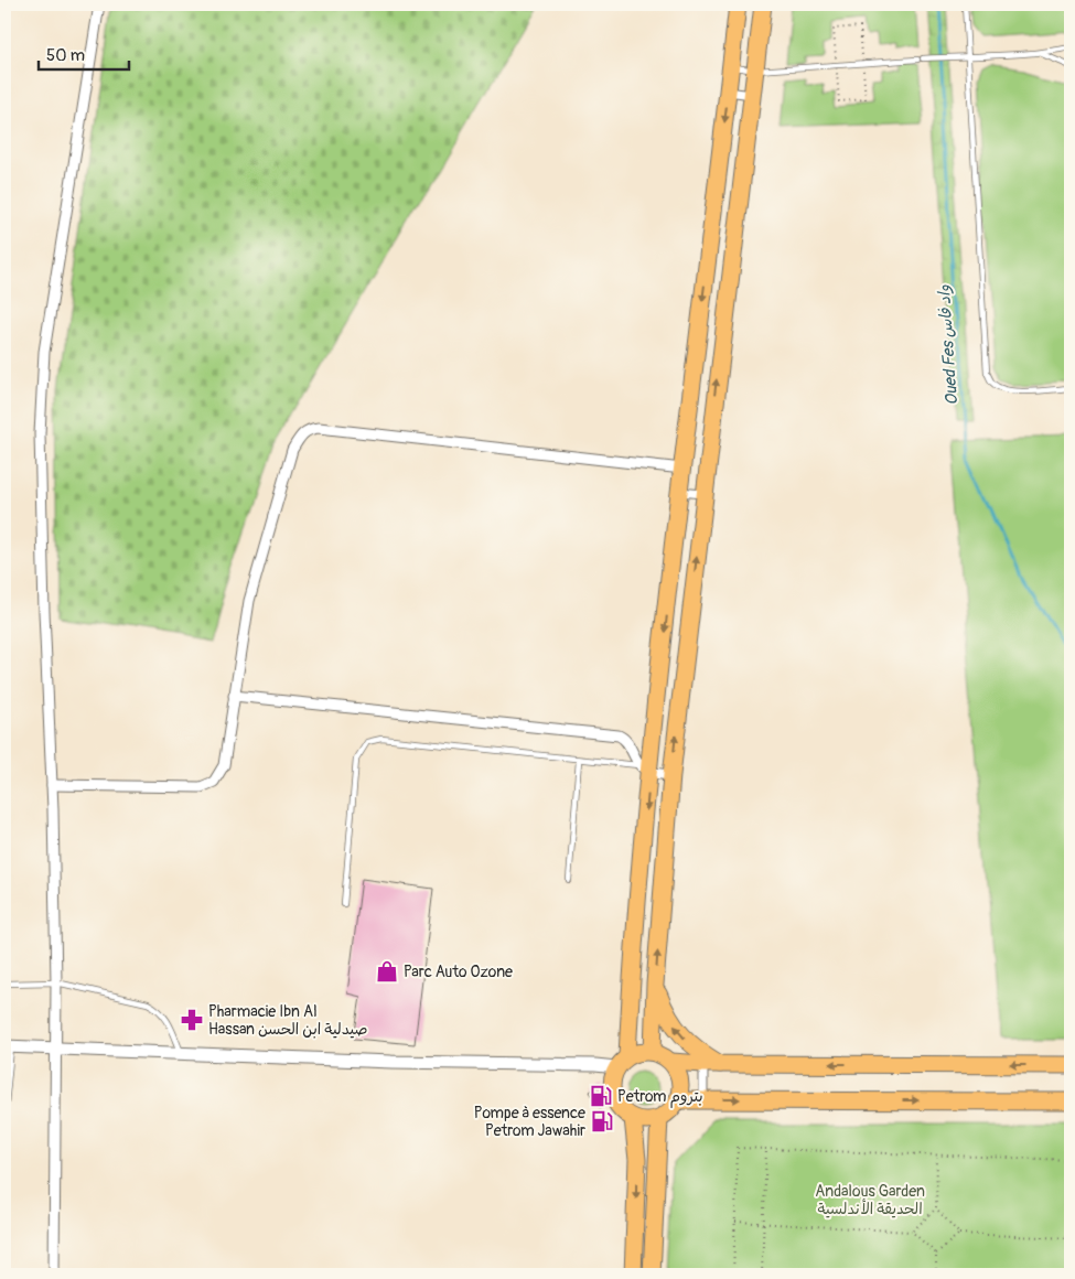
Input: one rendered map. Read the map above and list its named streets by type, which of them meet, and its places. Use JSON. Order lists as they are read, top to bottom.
{
  "water": ["Oued Fes واد فاس"],
  "parks": ["Andalous Garden الحديقة الأندلسية"],
  "places": {
    "shop": ["Parc Auto Ozone"],
    "pharmacy": ["Pharmacie Ibn Al Hassan صيدلية ابن الحسن"],
    "fuel station": ["Petrom بتروم", "Pompe à essence Petrom Jawahir"]
  },
  "scale_bar": "50 m"
}
